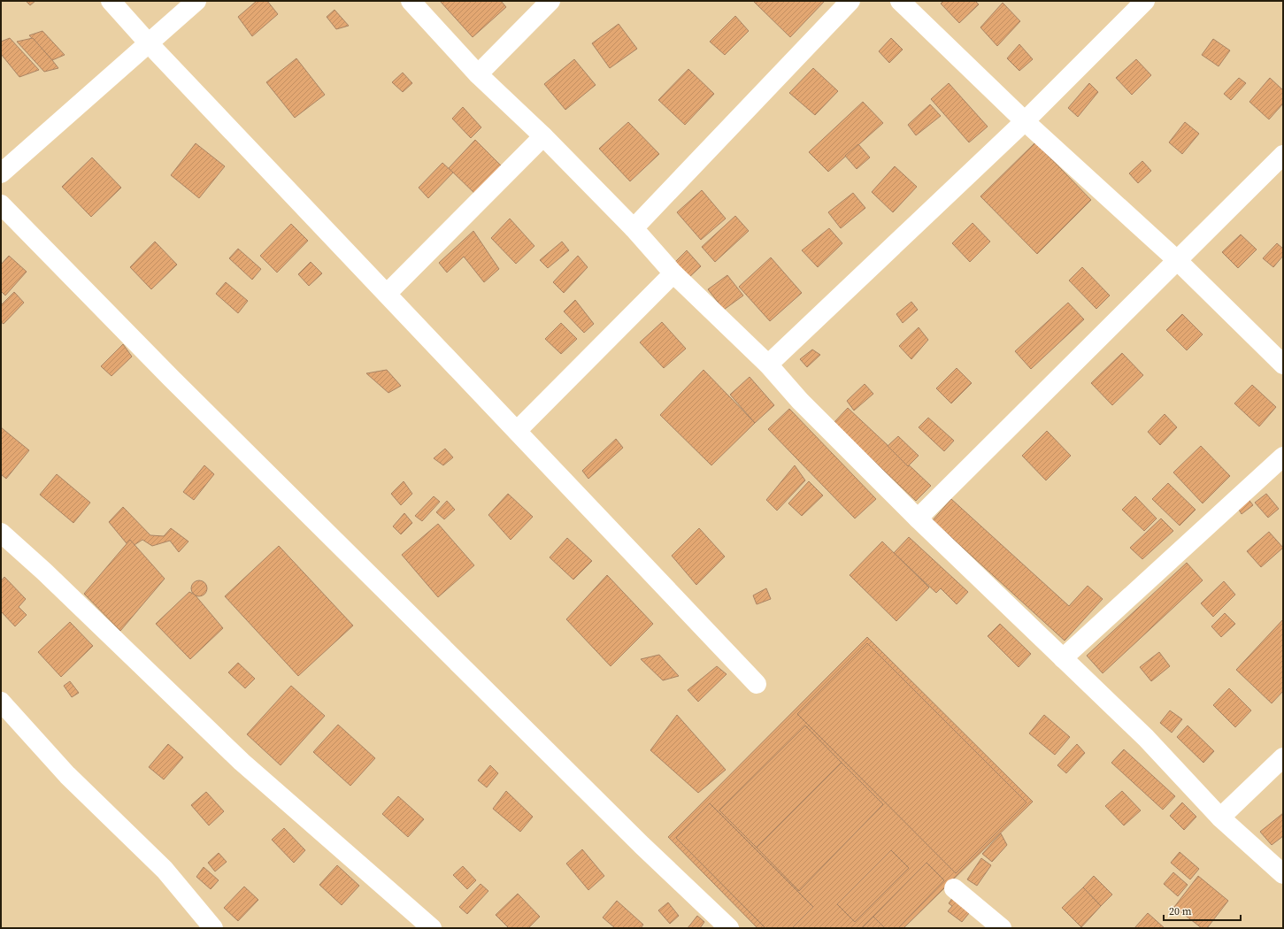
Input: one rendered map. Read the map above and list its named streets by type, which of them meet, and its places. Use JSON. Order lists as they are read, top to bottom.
{
  "scale_bar": "20 m"
}
